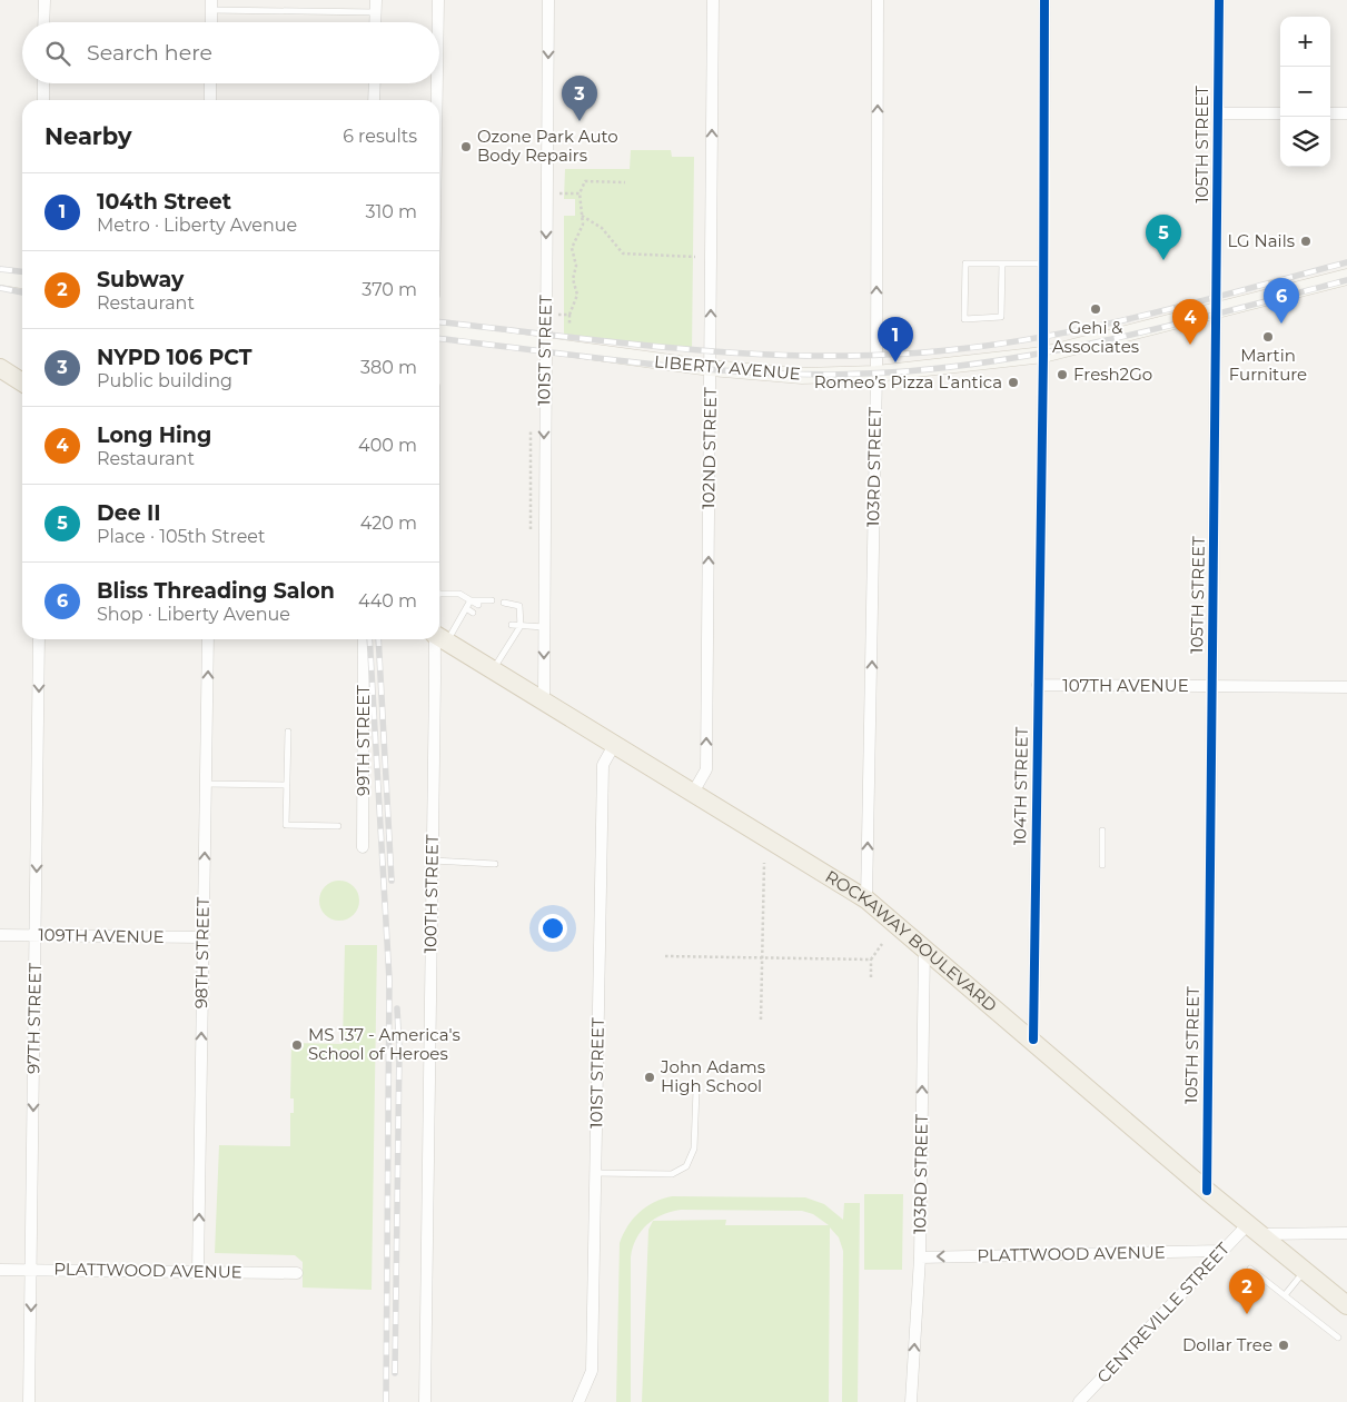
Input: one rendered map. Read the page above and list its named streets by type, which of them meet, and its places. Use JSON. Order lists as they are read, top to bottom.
{
  "streets": {
    "main road": ["ROCKAWAY BOULEVARD"],
    "street": [
      "105TH STREET",
      "101ST STREET",
      "LIBERTY AVENUE",
      "102ND STREET",
      "103RD STREET",
      "107TH AVENUE",
      "99TH STREET",
      "104TH STREET",
      "100TH STREET",
      "109TH AVENUE",
      "98TH STREET",
      "97TH STREET",
      "PLATTWOOD AVENUE",
      "CENTREVILLE STREET"
    ]
  },
  "crossings": [
    ["105TH STREET", "LIBERTY AVENUE"],
    ["105TH STREET", "107TH AVENUE"],
    ["105TH STREET", "ROCKAWAY BOULEVARD"],
    ["101ST STREET", "LIBERTY AVENUE"],
    ["101ST STREET", "ROCKAWAY BOULEVARD"],
    ["LIBERTY AVENUE", "102ND STREET"],
    ["LIBERTY AVENUE", "103RD STREET"],
    ["LIBERTY AVENUE", "104TH STREET"],
    ["102ND STREET", "ROCKAWAY BOULEVARD"],
    ["103RD STREET", "ROCKAWAY BOULEVARD"],
    ["103RD STREET", "PLATTWOOD AVENUE"],
    ["107TH AVENUE", "104TH STREET"],
    ["104TH STREET", "ROCKAWAY BOULEVARD"],
    ["109TH AVENUE", "98TH STREET"],
    ["109TH AVENUE", "97TH STREET"],
    ["ROCKAWAY BOULEVARD", "CENTREVILLE STREET"],
    ["98TH STREET", "PLATTWOOD AVENUE"],
    ["97TH STREET", "PLATTWOOD AVENUE"],
    ["PLATTWOOD AVENUE", "CENTREVILLE STREET"]
  ],
  "one_way": [
    "101ST STREET",
    "102ND STREET",
    "103RD STREET",
    "98TH STREET",
    "97TH STREET",
    "PLATTWOOD AVENUE"
  ],
  "places": [
    "Ozone Park Auto Body Repairs",
    "LG Nails",
    "Gehi & Associates",
    "Martin Furniture",
    "Fresh2Go",
    "Romeo’s Pizza L’antica",
    "MS 137 - America's School of Heroes",
    "John Adams High School",
    "Dollar Tree"
  ],
  "page": {
    "map_buttons": ["+", "−"],
    "search": "Search here",
    "pins": [
      "3",
      "5",
      "6",
      "4",
      "1",
      "2"
    ],
    "heading": ["Nearby", "6 results"],
    "list": [
      {
        "mark": "1",
        "name": "104th Street",
        "note": "Metro · Liberty Avenue",
        "value": "310 m"
      },
      {
        "mark": "2",
        "name": "Subway",
        "note": "Restaurant",
        "value": "370 m"
      },
      {
        "mark": "3",
        "name": "NYPD 106 PCT",
        "note": "Public building",
        "value": "380 m"
      },
      {
        "mark": "4",
        "name": "Long Hing",
        "note": "Restaurant",
        "value": "400 m"
      },
      {
        "mark": "5",
        "name": "Dee II",
        "note": "Place · 105th Street",
        "value": "420 m"
      },
      {
        "mark": "6",
        "name": "Bliss Threading Salon",
        "note": "Shop · Liberty Avenue",
        "value": "440 m"
      }
    ]
  }
}
